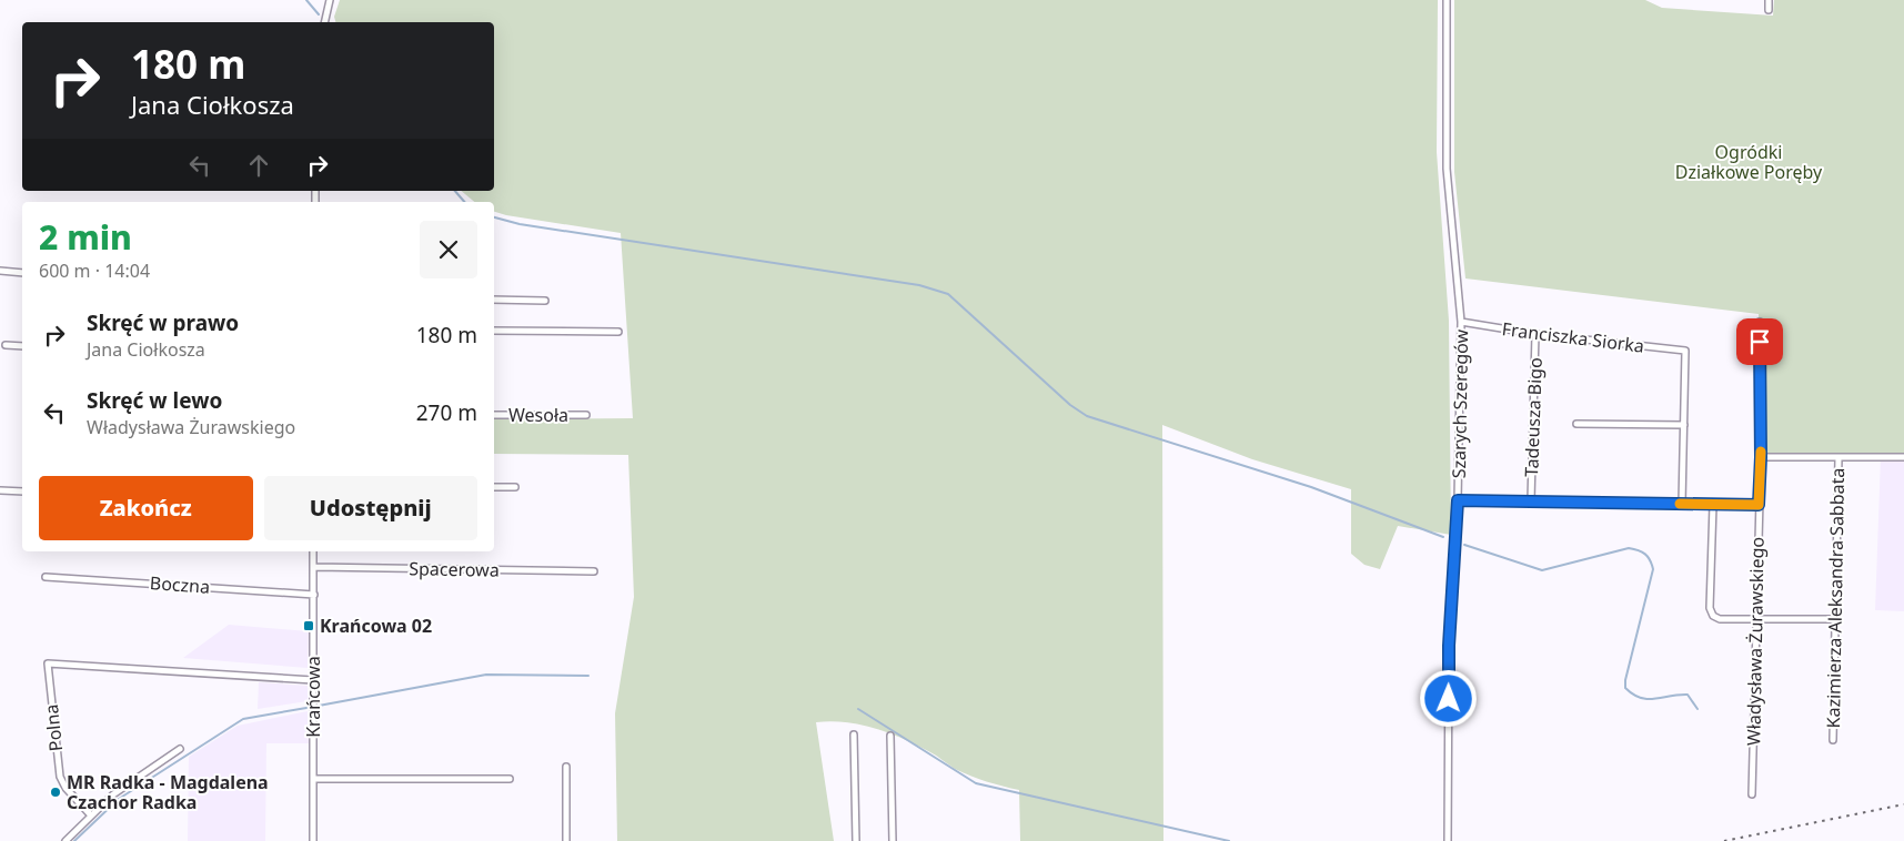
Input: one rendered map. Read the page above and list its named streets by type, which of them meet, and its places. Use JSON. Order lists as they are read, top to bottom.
{
  "streets": {
    "street": [
      "Franciszka Siorka",
      "Szarych Szeregów",
      "Wesoła",
      "Tadeusza Bigo",
      "Spacerowa",
      "Boczna",
      "Kazimierza Aleksandra Sabbata",
      "Władysława Żurawskiego",
      "Krańcowa",
      "Polna"
    ]
  },
  "crossings": [
    ["Franciszka Siorka", "Szarych Szeregów"],
    ["Franciszka Siorka", "Tadeusza Bigo"],
    ["Spacerowa", "Krańcowa"],
    ["Boczna", "Krańcowa"],
    ["Krańcowa", "Polna"]
  ],
  "parks": ["Ogródki Działkowe Poręby"],
  "places": {
    "transit": ["Krańcowa 02"],
    "other": ["MR Radka - Magdalena Czachor Radka"]
  },
  "page": {
    "turn": ["180 m", "Jana Ciołkosza"],
    "heading": ["2 min", "600 m · 14:04"],
    "list": [
      {
        "name": "Skręć w prawo",
        "note": "Jana Ciołkosza",
        "value": "180 m"
      },
      {
        "name": "Skręć w lewo",
        "note": "Władysława Żurawskiego",
        "value": "270 m"
      }
    ],
    "buttons": ["Zakończ", "Udostępnij"]
  }
}
